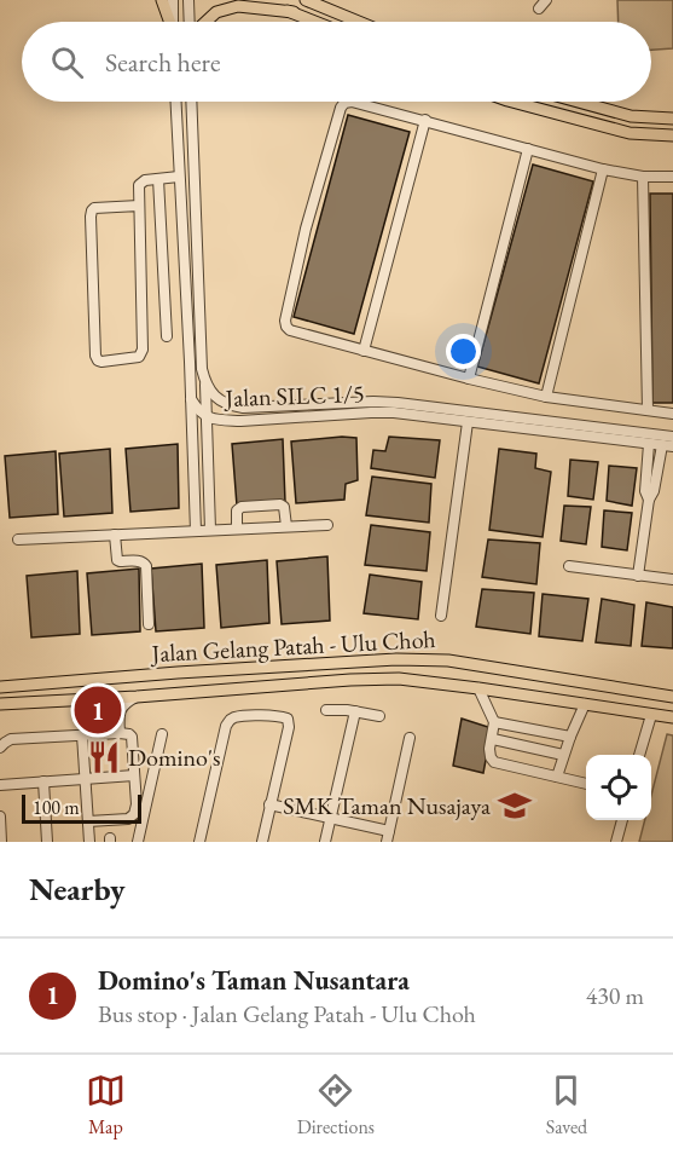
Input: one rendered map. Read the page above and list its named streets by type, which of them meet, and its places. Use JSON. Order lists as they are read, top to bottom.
{
  "streets": {
    "main road": ["Jalan Gelang Patah - Ulu Choh"],
    "street": ["Jalan SILC 1/5"]
  },
  "places": {
    "restaurant": ["Domino's"],
    "school or university": ["SMK Taman Nusajaya"]
  },
  "scale_bar": "100 m",
  "page": {
    "search": "Search here",
    "pins": "1",
    "scale": "100 m",
    "heading": "Nearby",
    "list": [
      {
        "mark": "1",
        "name": "Domino's Taman Nusantara",
        "note": "Bus stop · Jalan Gelang Patah - Ulu Choh",
        "value": "430 m"
      }
    ],
    "nav": ["Map", "Directions", "Saved"]
  }
}
